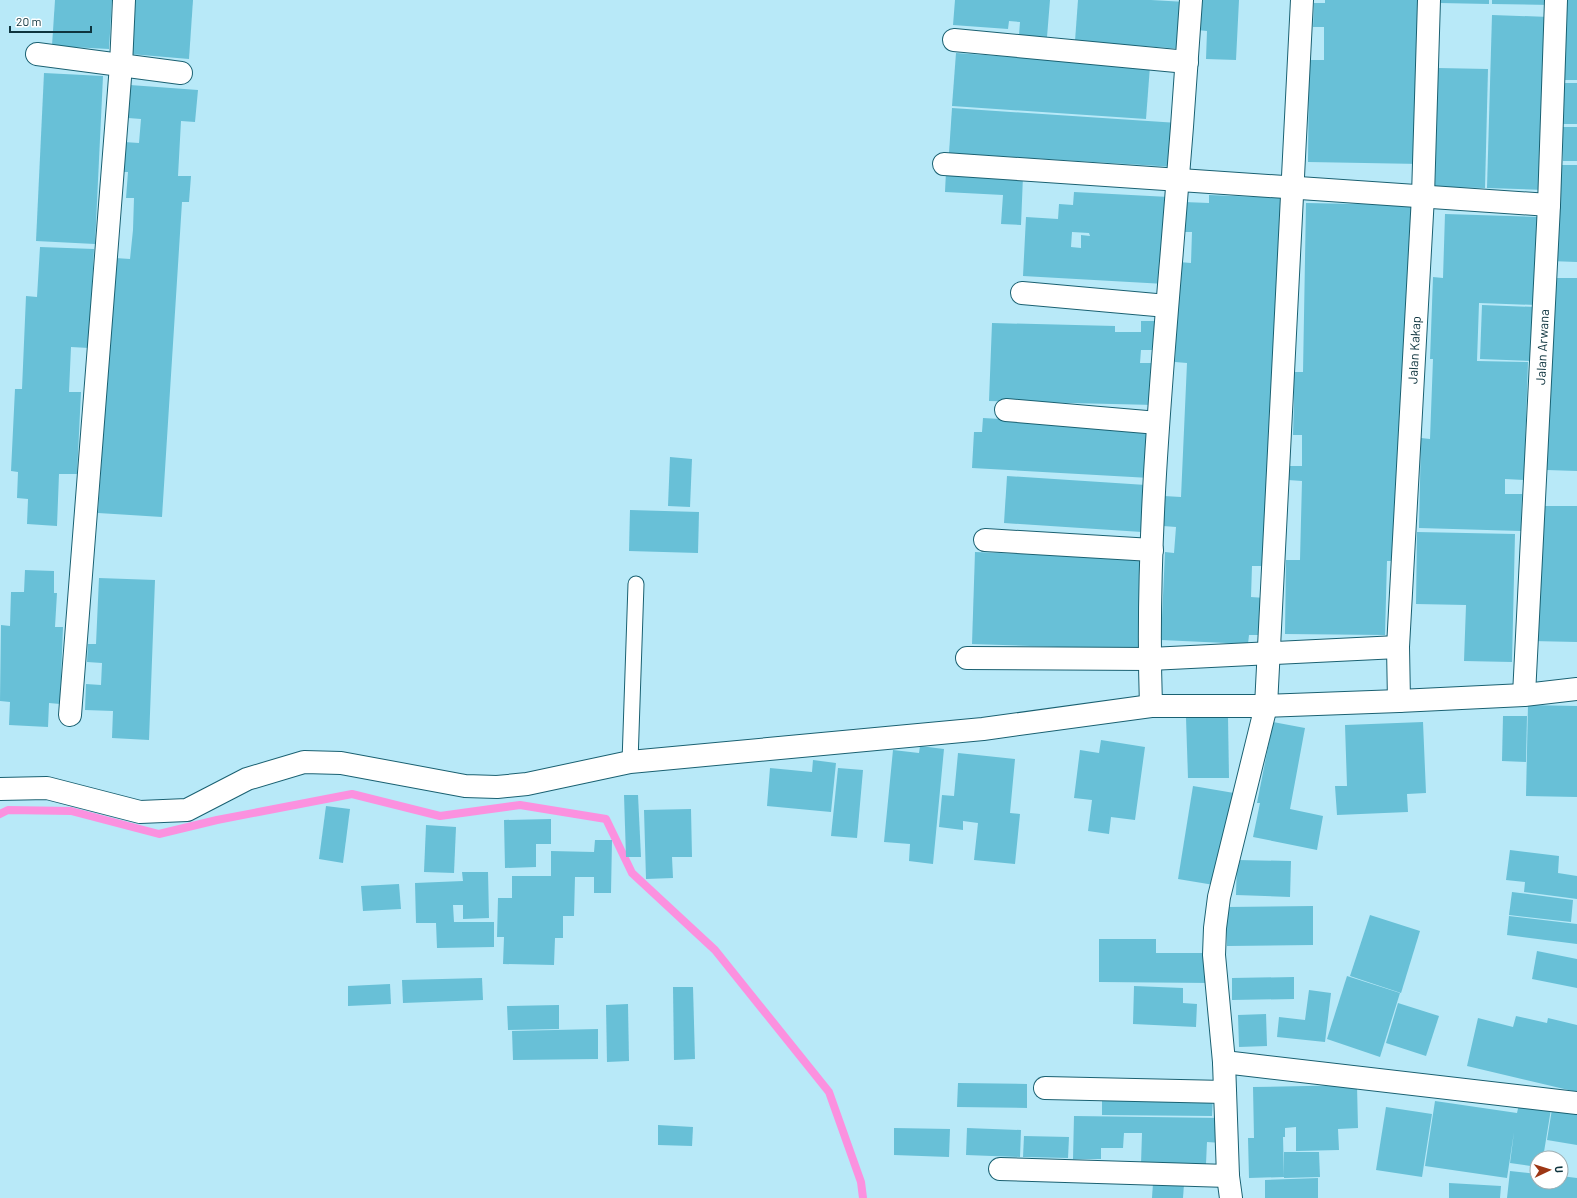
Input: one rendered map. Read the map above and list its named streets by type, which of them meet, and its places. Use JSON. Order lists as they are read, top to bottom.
{
  "streets": {
    "street": ["Jalan Arwana", "Jalan Kakap"]
  },
  "scale_bar": "20 m",
  "north": "right"
}
